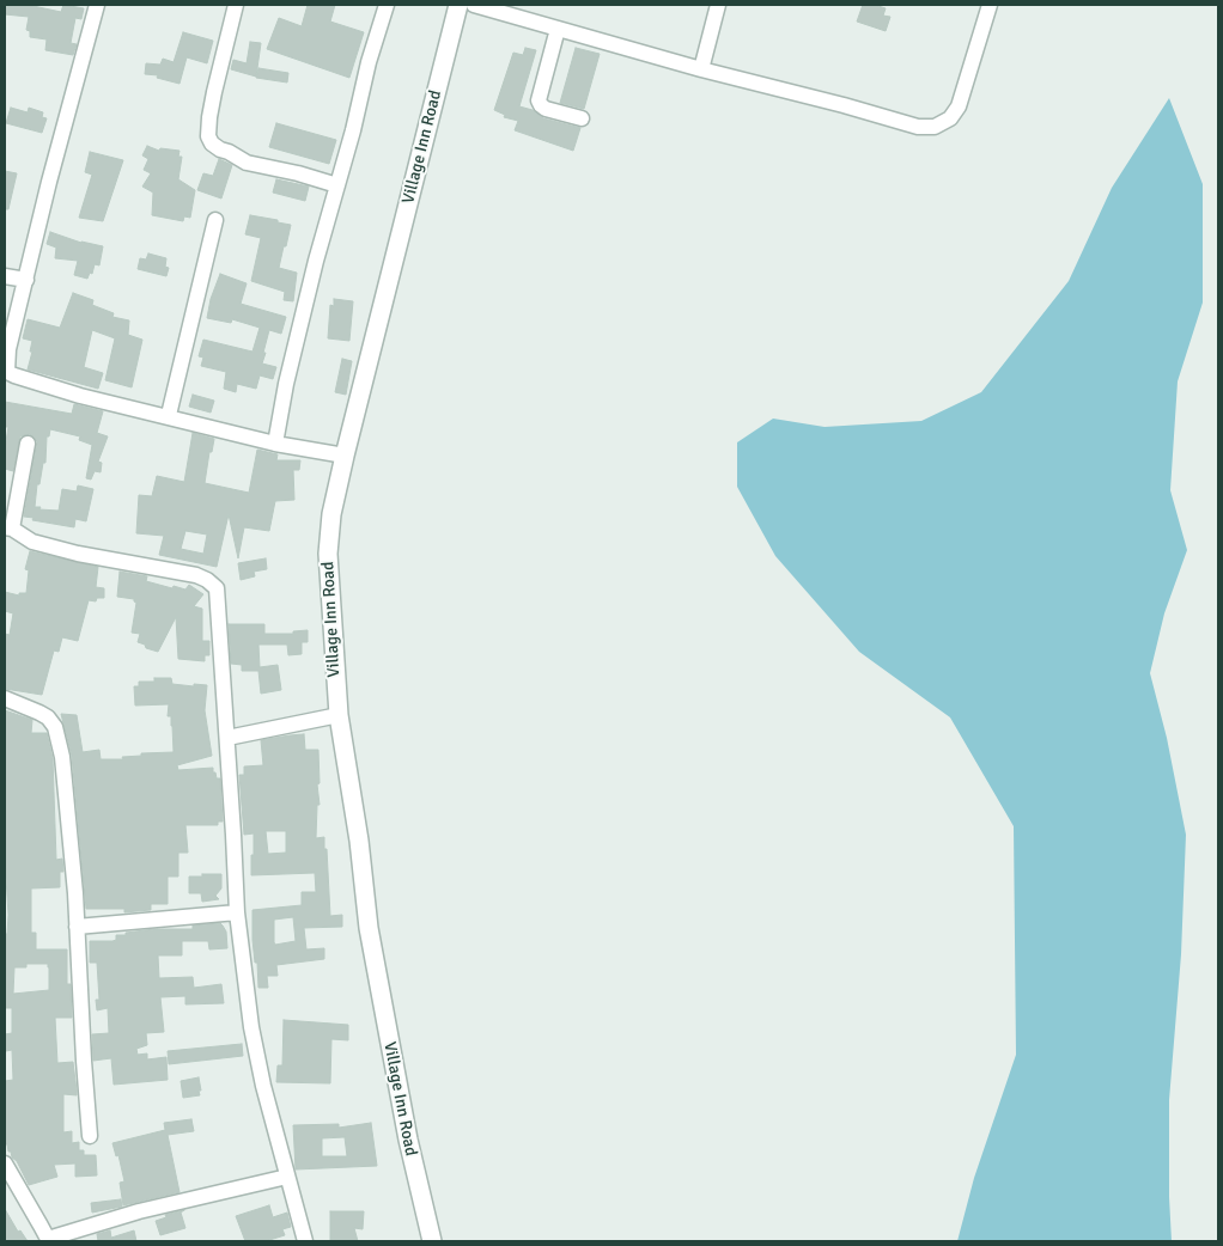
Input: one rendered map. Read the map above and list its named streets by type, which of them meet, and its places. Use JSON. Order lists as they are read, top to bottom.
{
  "streets": {
    "street": ["Village Inn Road"]
  }
}
